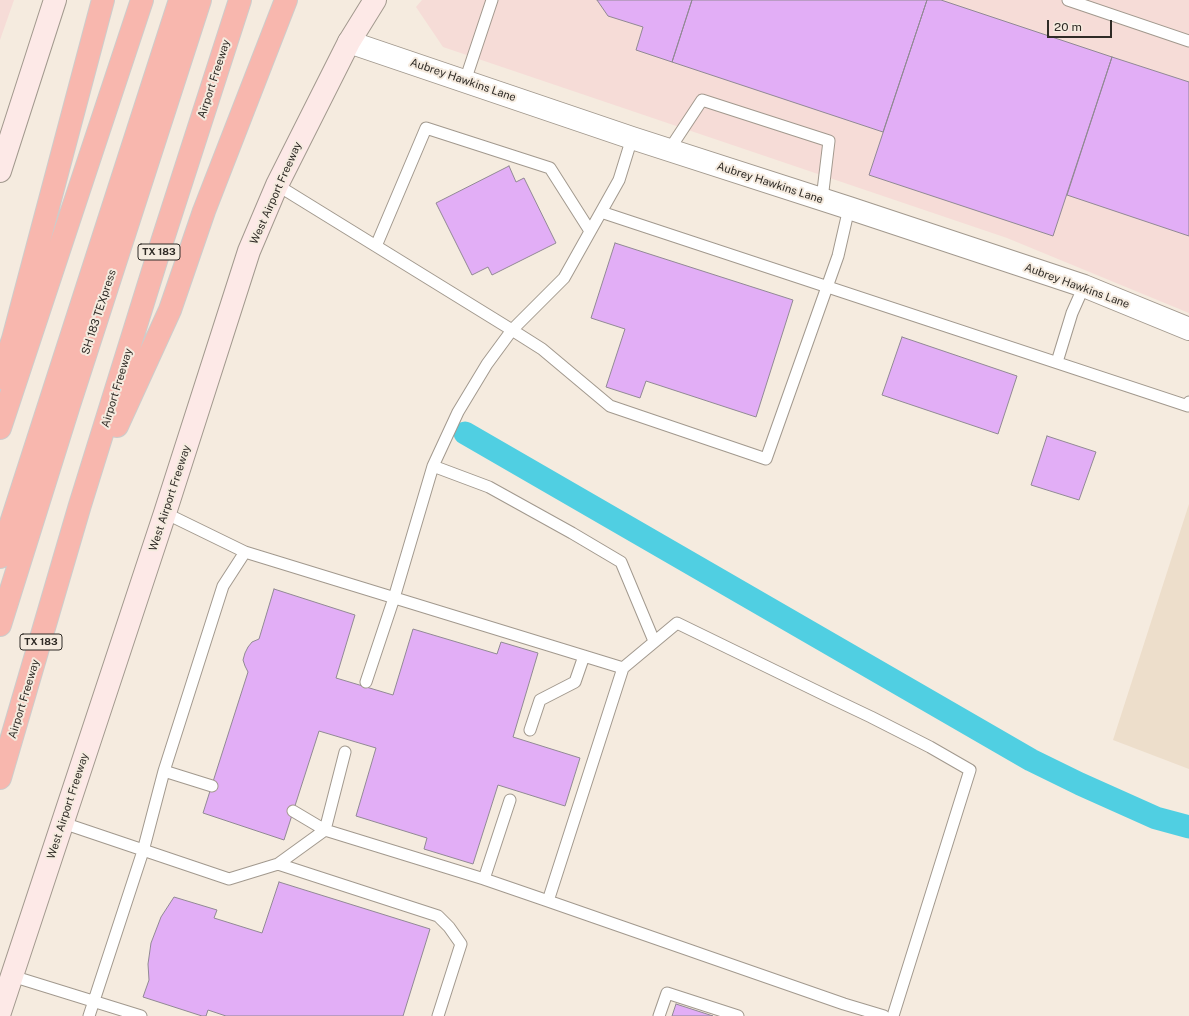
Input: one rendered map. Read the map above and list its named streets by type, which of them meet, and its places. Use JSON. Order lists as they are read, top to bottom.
{
  "streets": {
    "highway": ["Airport Freeway", "TX 183", "SH 183 TEXpress"],
    "main road": ["West Airport Freeway"],
    "street": ["Aubrey Hawkins Lane"]
  },
  "crossings": [
    ["Aubrey Hawkins Lane", "West Airport Freeway"]
  ],
  "scale_bar": "20 m"
}
